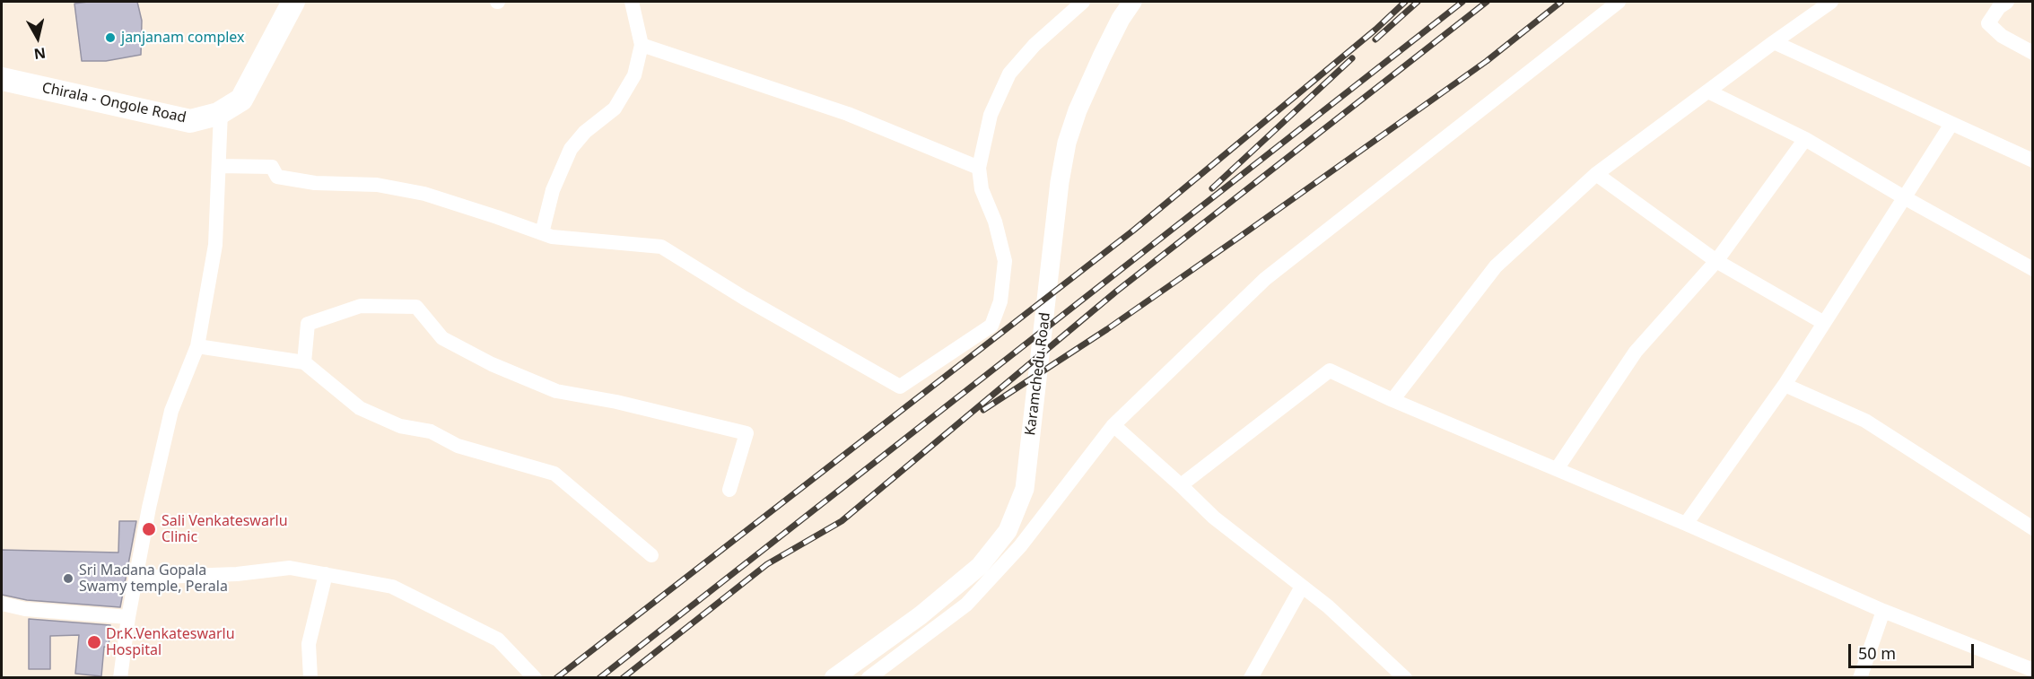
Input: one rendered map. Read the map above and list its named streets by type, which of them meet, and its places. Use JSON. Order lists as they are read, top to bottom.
{
  "streets": {
    "main road": ["Chirala - Ongole Road"],
    "street": ["Karamchedu Road"]
  },
  "places": [
    "janjanam complex",
    "Sali Venkateswarlu Clinic",
    "Sri Madana Gopala Swamy temple, Perala",
    "Dr.K.Venkateswarlu Hospital"
  ],
  "scale_bar": "50 m",
  "north": "bottom"
}
